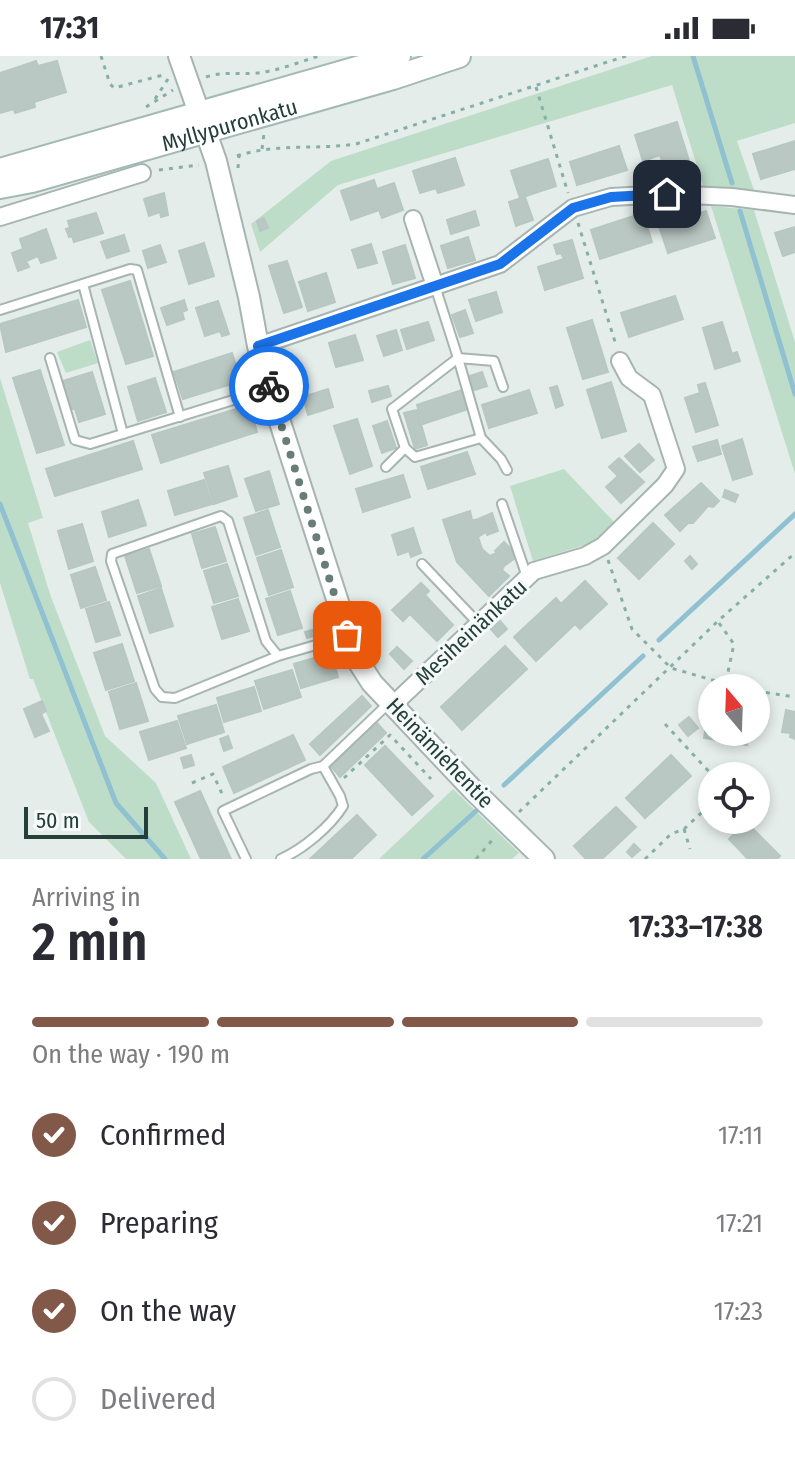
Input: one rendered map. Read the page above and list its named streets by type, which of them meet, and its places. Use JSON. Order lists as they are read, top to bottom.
{
  "streets": {
    "main road": ["Myllypuronkatu"],
    "street": ["Mesiheinänkatu", "Heinämiehentie"]
  },
  "crossings": [
    ["Myllypuronkatu", "Heinämiehentie"],
    ["Mesiheinänkatu", "Heinämiehentie"]
  ],
  "scale_bar": "50 m",
  "north": "top",
  "page": {
    "status": "17:31",
    "scale": "50 m",
    "heading": ["2 min", "Arriving in", "17:33–17:38"],
    "bar": "On the way · 190 m",
    "list": [
      ["Confirmed", "17:11"],
      ["Preparing", "17:21"],
      ["On the way", "17:23"],
      "Delivered"
    ]
  }
}
